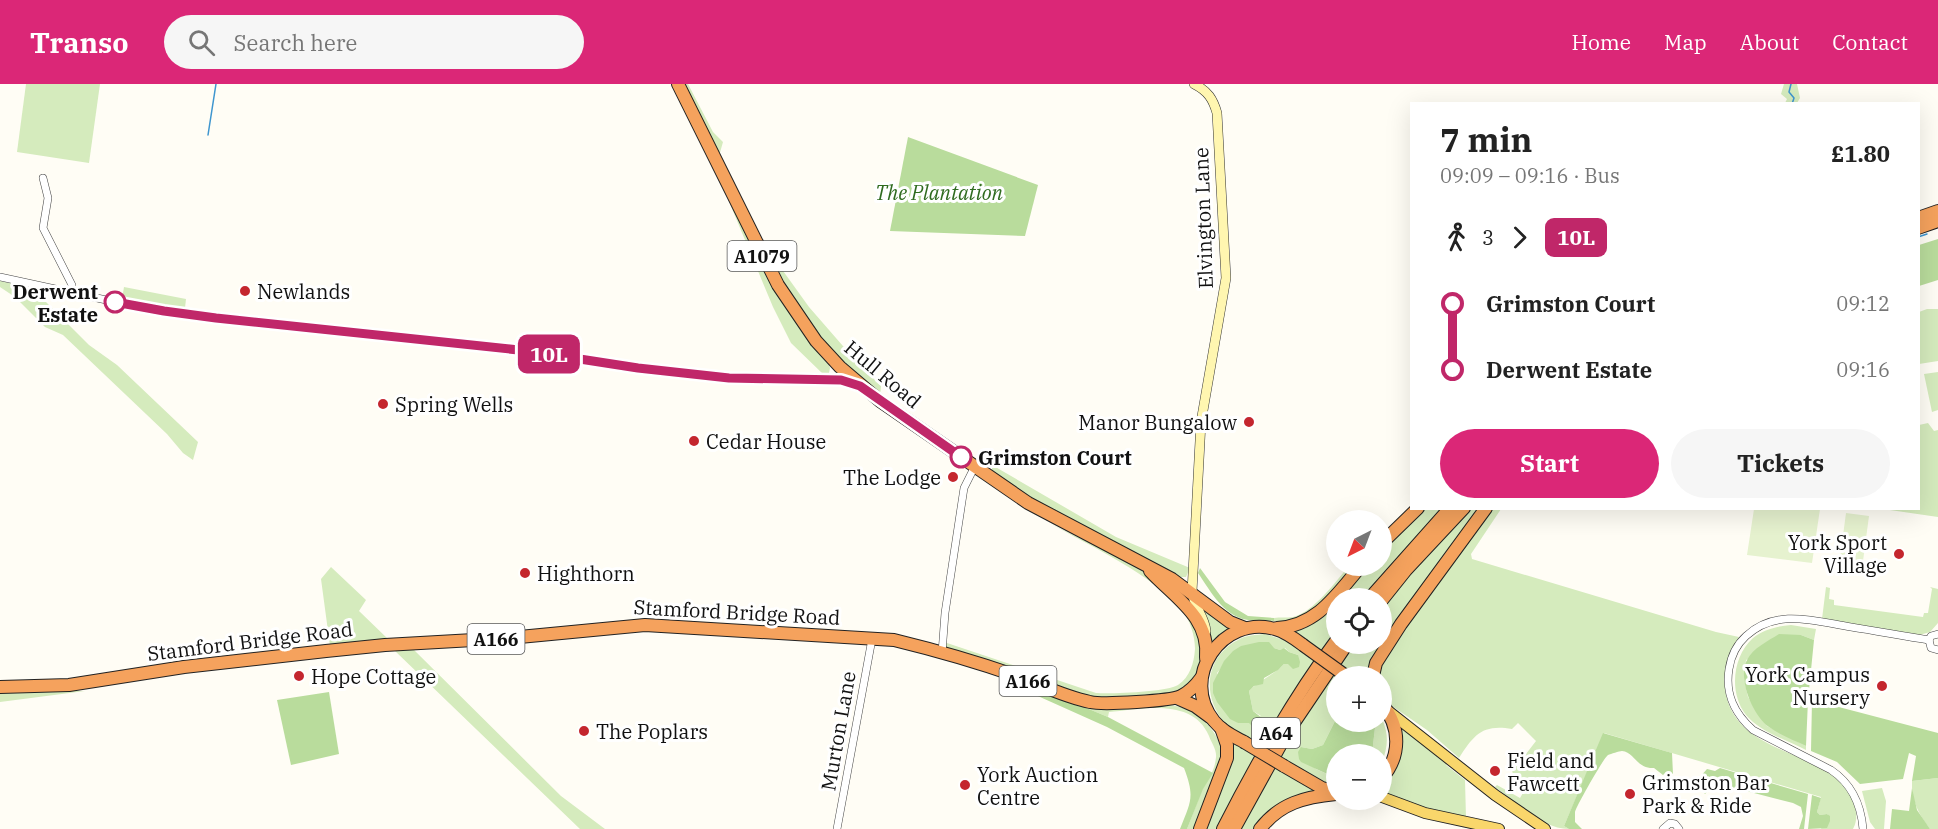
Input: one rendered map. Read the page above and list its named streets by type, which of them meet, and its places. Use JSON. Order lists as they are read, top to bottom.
{
  "streets": {
    "highway": [
      "A1079",
      "Hull Road",
      "Stamford Bridge Road",
      "A166",
      "A64"
    ],
    "main road": ["Elvington Lane"],
    "street": ["Murton Lane"]
  },
  "crossings": [
    ["Elvington Lane", "Hull Road"],
    ["Stamford Bridge Road", "Murton Lane"]
  ],
  "parks": ["The Plantation"],
  "places": [
    "Newlands",
    "Derwent Estate",
    "Spring Wells",
    "Manor Bungalow",
    "Cedar House",
    "Grimston Court",
    "The Lodge",
    "York Sport Village",
    "Highthorn",
    "Hope Cottage",
    "York Campus Nursery",
    "The Poplars",
    "Field and Fawcett",
    "York Auction Centre",
    "Grimston Bar Park & Ride"
  ],
  "lines": ["bus line 10L"],
  "north": "bottom left",
  "page": {
    "header": "Transo",
    "search": "Search here",
    "nav": [
      "Home",
      "Map",
      "About",
      "Contact"
    ],
    "on_map": "10L",
    "heading": ["7 min", "09:09 – 09:16 · Bus", "£1.80"],
    "legs": ["3", "10L"],
    "list": [
      {
        "name": "Grimston Court",
        "value": "09:12"
      },
      {
        "name": "Derwent Estate",
        "value": "09:16"
      }
    ],
    "buttons": ["Start", "Tickets"],
    "map_buttons": ["+", "−"]
  }
}
